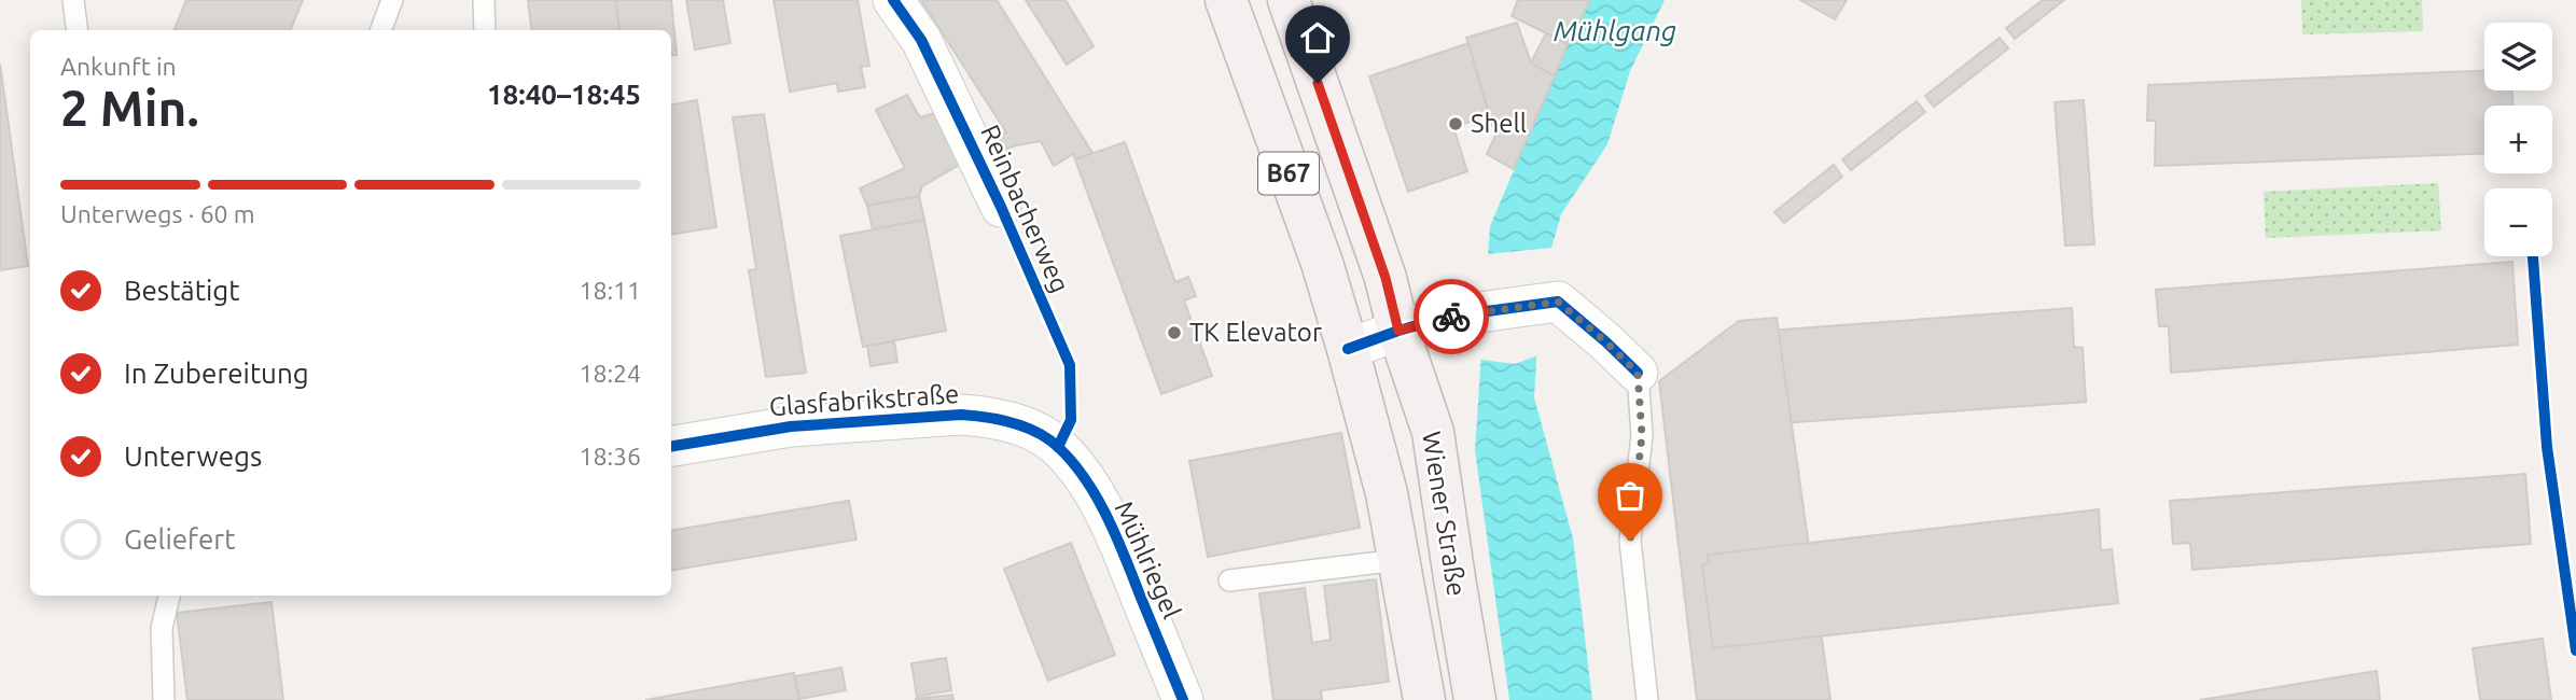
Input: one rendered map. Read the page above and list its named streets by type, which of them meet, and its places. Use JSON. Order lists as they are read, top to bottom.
{
  "streets": {
    "main road": ["B67", "Wiener Straße"],
    "street": ["Reinbacherweg", "Glasfabrikstraße", "Mühlriegel"]
  },
  "crossings": [
    ["Glasfabrikstraße", "Mühlriegel"]
  ],
  "water": ["Mühlgang"],
  "places": ["Shell", "TK Elevator"],
  "page": {
    "map_buttons": ["+", "−"],
    "heading": ["2 Min.", "Ankunft in", "18:40–18:45"],
    "bar": "Unterwegs · 60 m",
    "list": [
      ["Bestätigt", "18:11"],
      ["In Zubereitung", "18:24"],
      ["Unterwegs", "18:36"],
      "Geliefert"
    ]
  }
}
